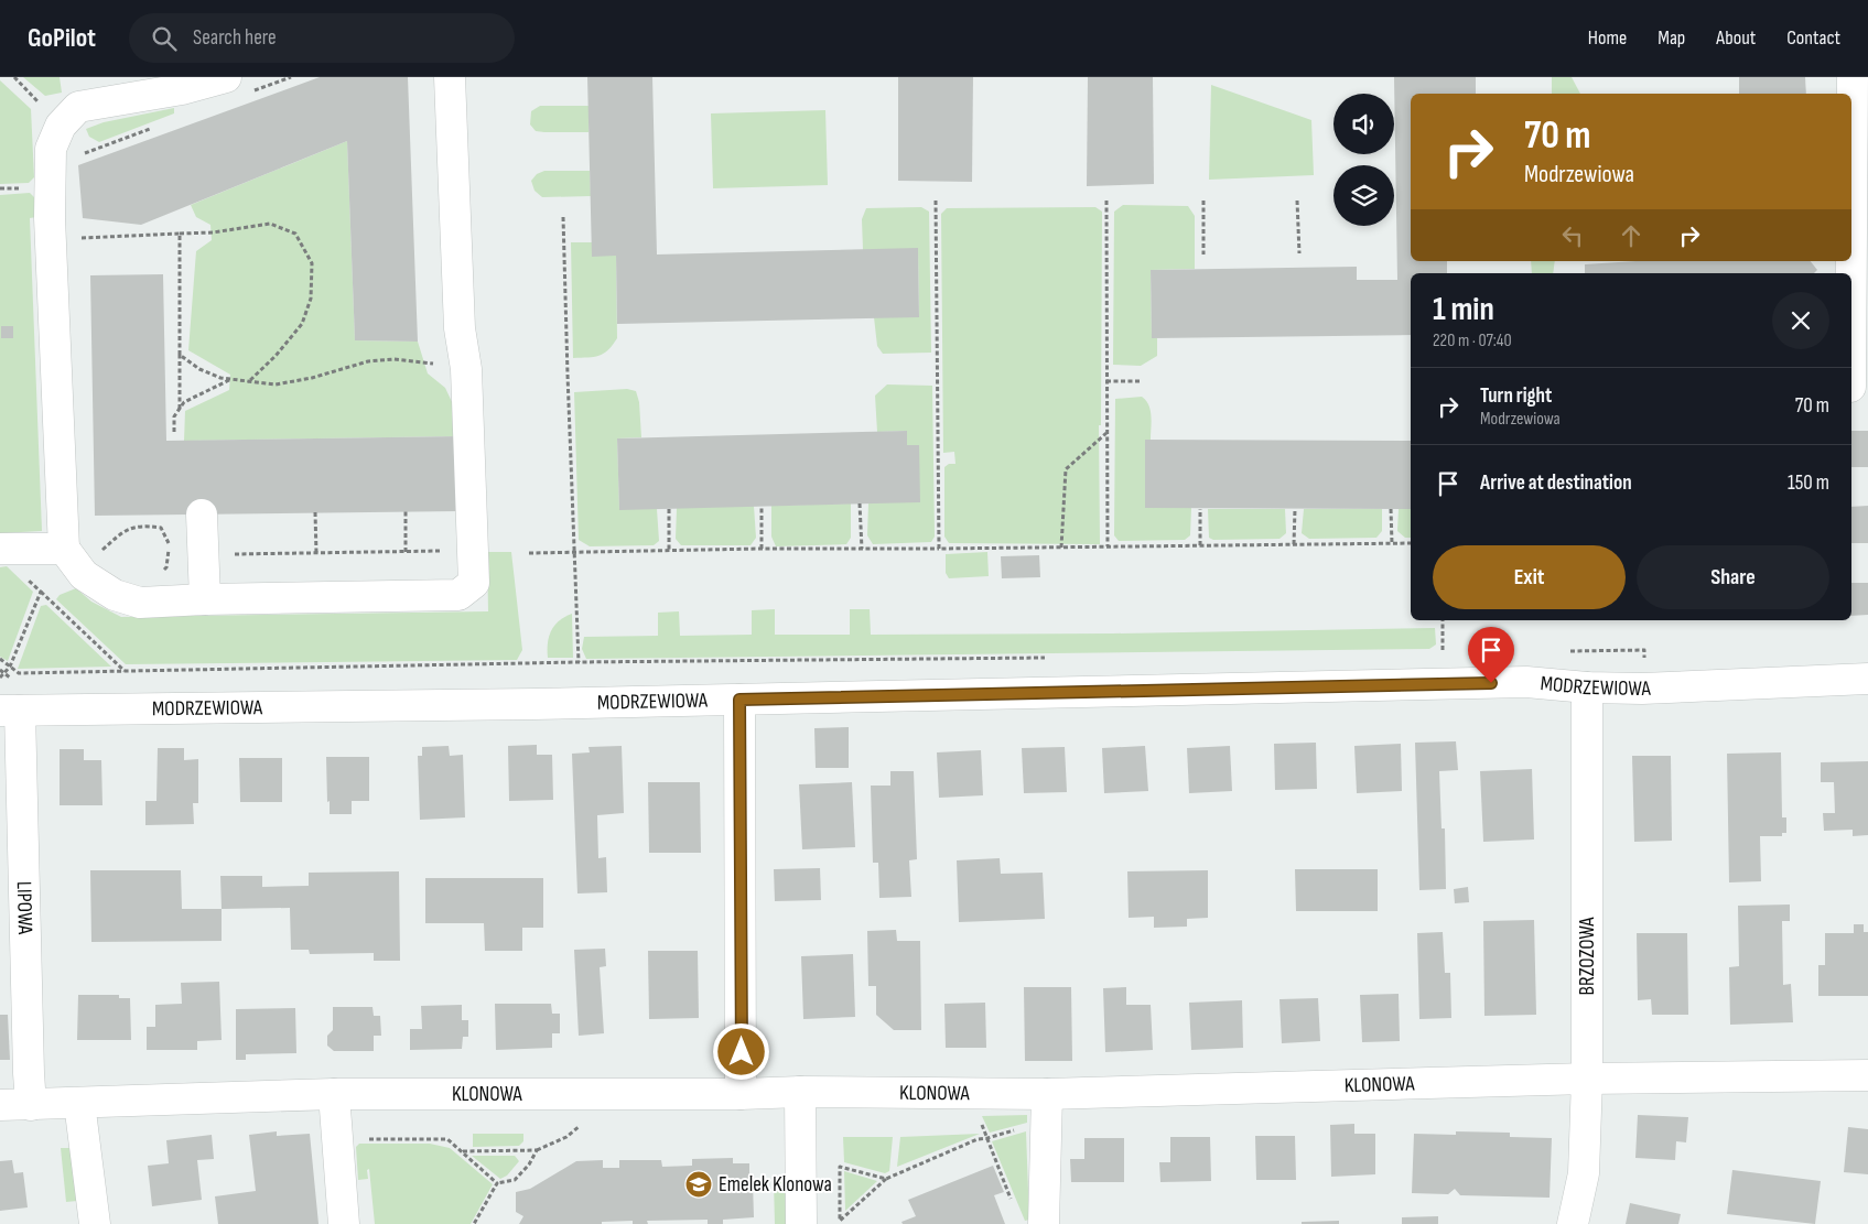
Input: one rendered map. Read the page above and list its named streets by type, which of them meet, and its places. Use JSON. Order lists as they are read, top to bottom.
{
  "streets": {
    "street": [
      "MODRZEWIOWA",
      "LIPOWA",
      "BRZOZOWA",
      "KLONOWA"
    ]
  },
  "crossings": [
    ["MODRZEWIOWA", "LIPOWA"],
    ["MODRZEWIOWA", "BRZOZOWA"],
    ["LIPOWA", "KLONOWA"],
    ["BRZOZOWA", "KLONOWA"]
  ],
  "places": {
    "school or university": ["Emelek Klonowa"]
  },
  "page": {
    "header": "GoPilot",
    "search": "Search here",
    "nav": [
      "Home",
      "Map",
      "About",
      "Contact"
    ],
    "turn": ["70 m", "Modrzewiowa"],
    "heading": ["1 min", "220 m · 07:40"],
    "list": [
      {
        "name": "Turn right",
        "note": "Modrzewiowa",
        "value": "70 m"
      },
      {
        "name": "Arrive at destination",
        "value": "150 m"
      }
    ],
    "buttons": ["Exit", "Share"]
  }
}
